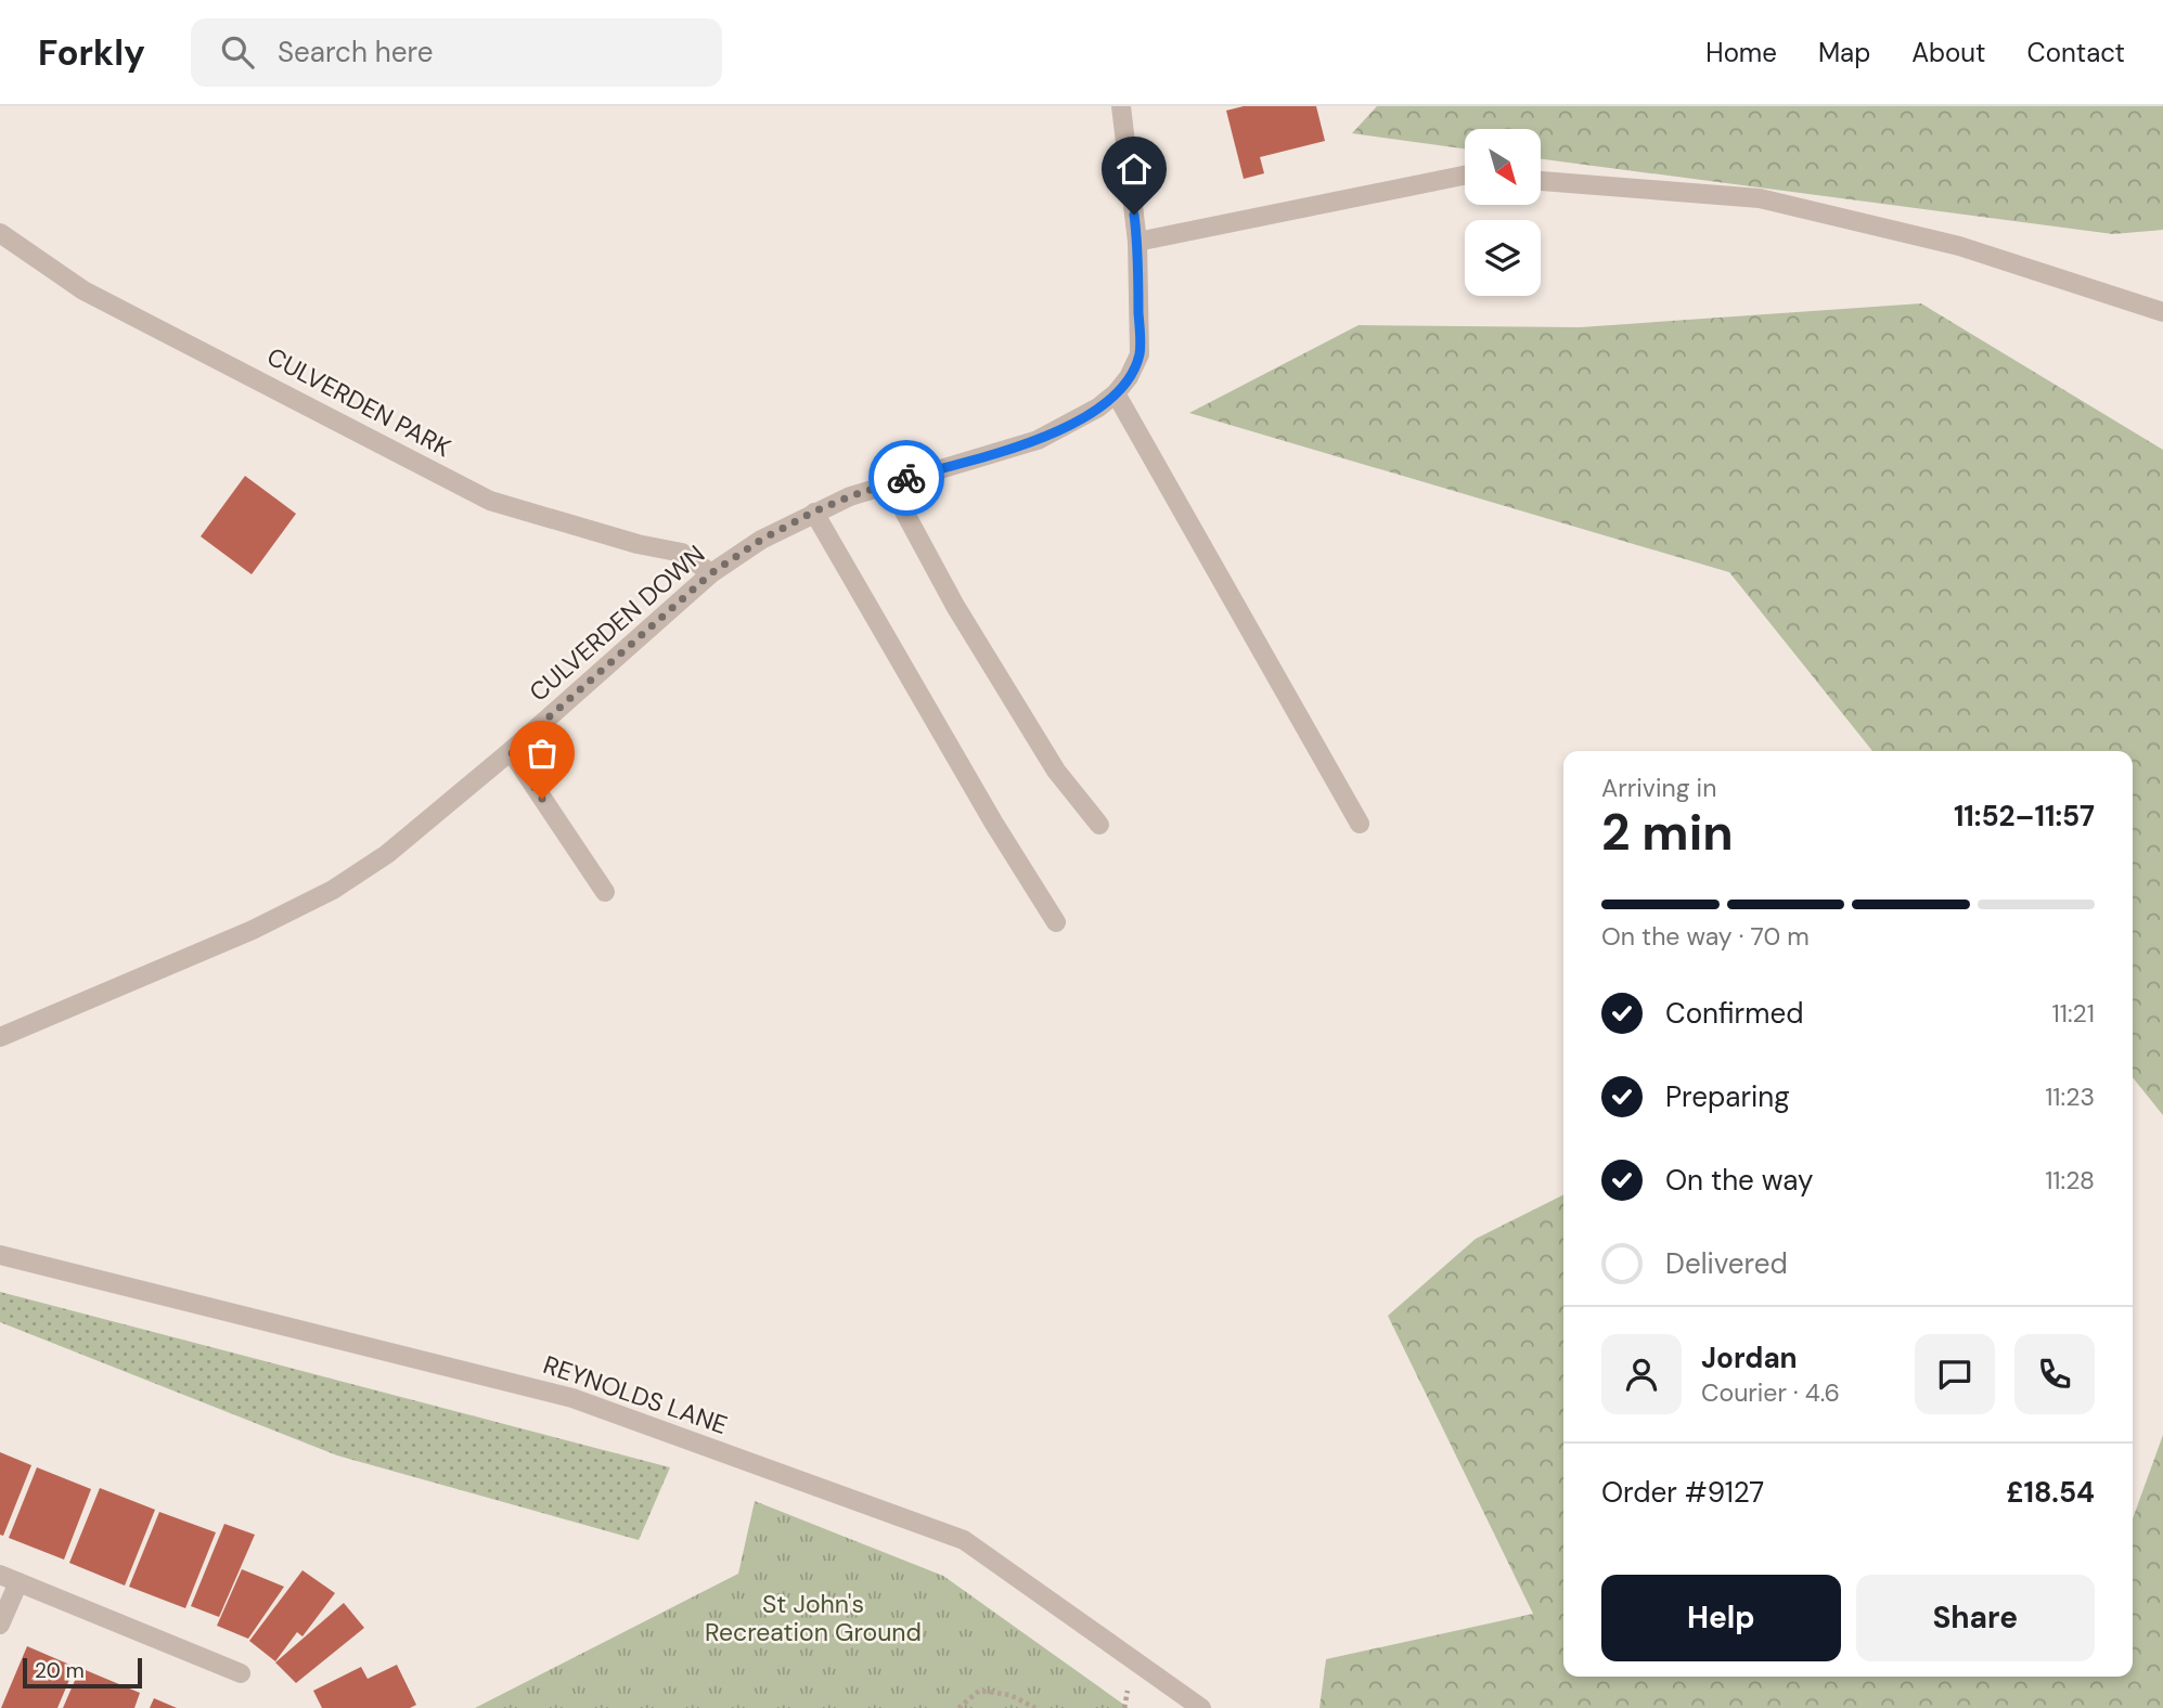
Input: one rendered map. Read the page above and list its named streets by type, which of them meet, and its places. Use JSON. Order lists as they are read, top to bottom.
{
  "streets": {
    "street": ["CULVERDEN PARK", "CULVERDEN DOWN", "REYNOLDS LANE"]
  },
  "crossings": [
    ["CULVERDEN PARK", "CULVERDEN DOWN"]
  ],
  "parks": ["St John's Recreation Ground"],
  "scale_bar": "20 m",
  "north": "bottom right",
  "page": {
    "header": "Forkly",
    "search": "Search here",
    "nav": [
      "Home",
      "Map",
      "About",
      "Contact"
    ],
    "heading": ["2 min", "Arriving in", "11:52–11:57"],
    "panel": [
      "Jordan",
      "Courier · 4.6",
      "Order #9127",
      "£18.54"
    ],
    "bar": "On the way · 70 m",
    "list": [
      ["Confirmed", "11:21"],
      ["Preparing", "11:23"],
      ["On the way", "11:28"],
      "Delivered"
    ],
    "buttons": ["Help", "Share"],
    "scale": "20 m"
  }
}
